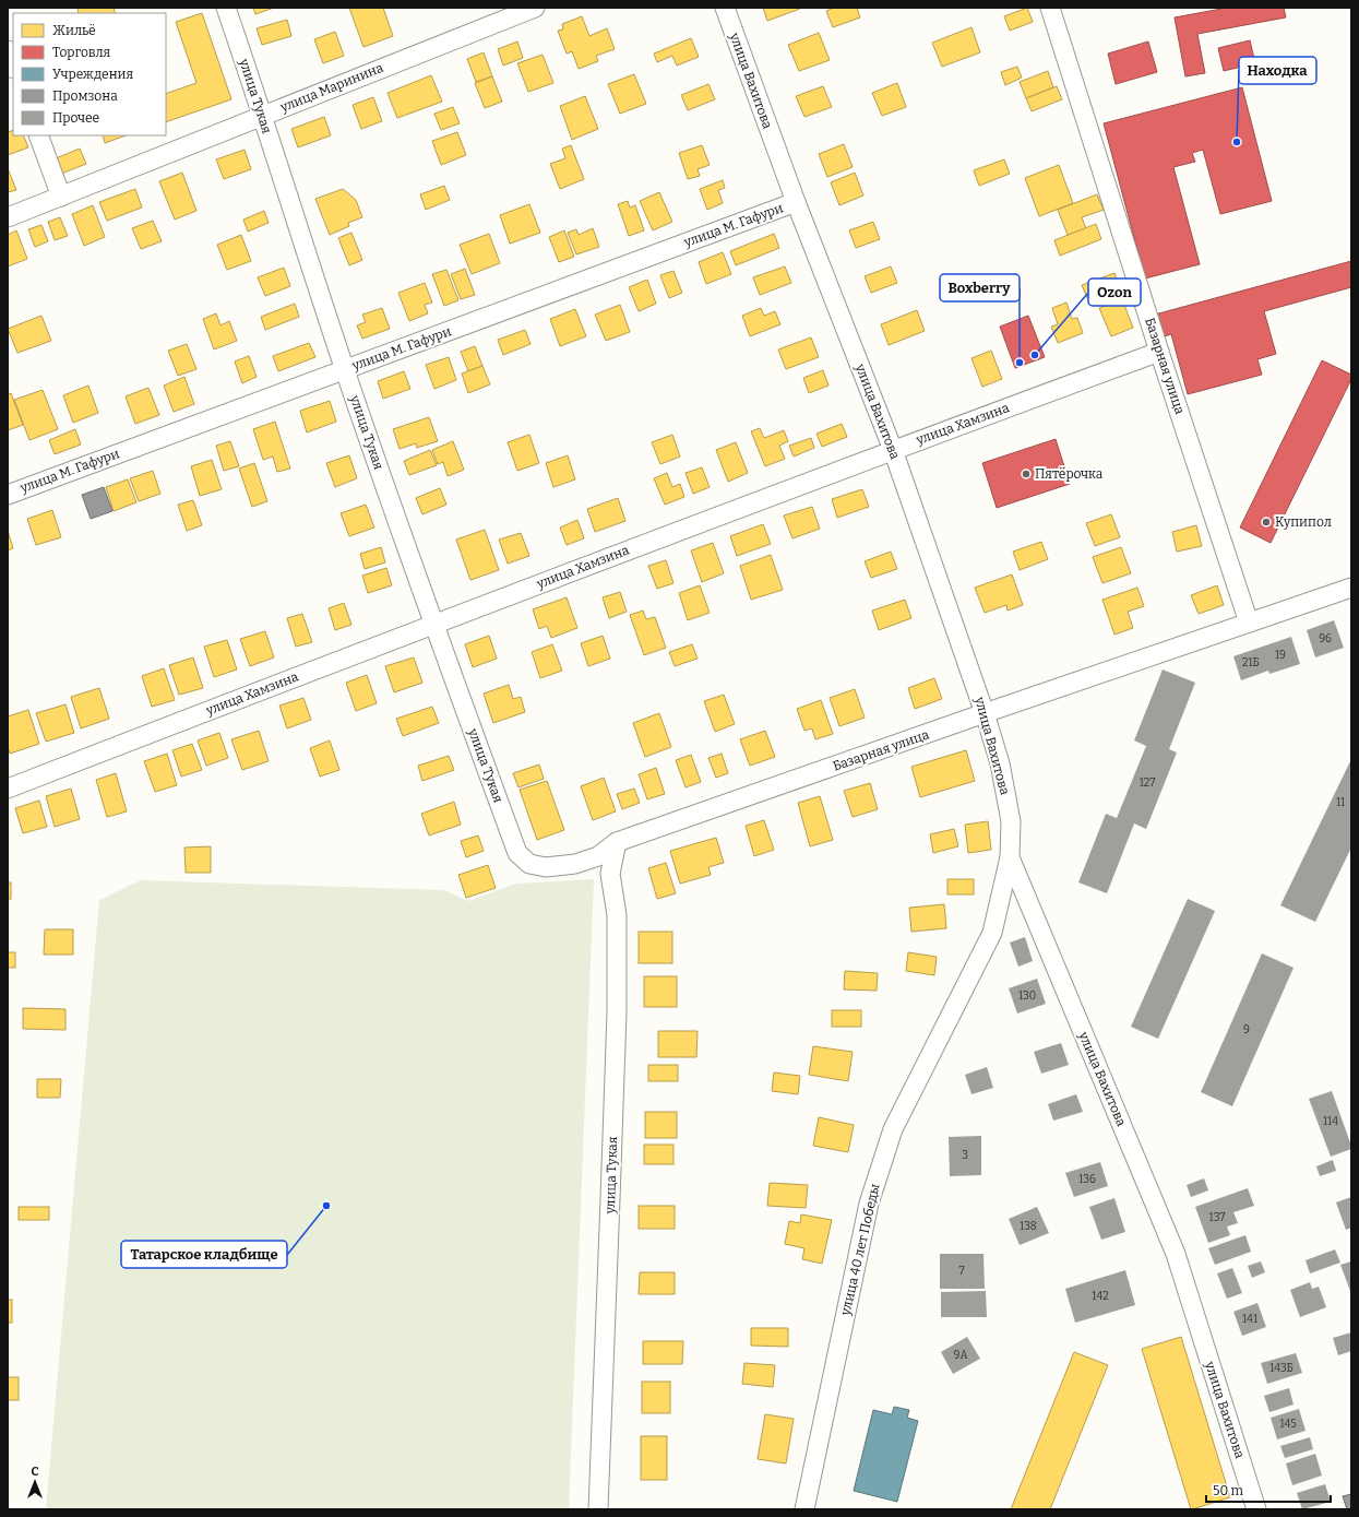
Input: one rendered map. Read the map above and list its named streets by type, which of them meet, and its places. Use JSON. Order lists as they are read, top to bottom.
{
  "streets": {
    "street": [
      "улица Вахитова",
      "улица Маринина",
      "улица Тукая",
      "улица М. Гафури",
      "Базарная улица",
      "улица Хамзина",
      "улица 40 лет Победы"
    ]
  },
  "crossings": [
    ["улица Вахитова", "улица М. Гафури"],
    ["улица Вахитова", "Базарная улица"],
    ["улица Вахитова", "улица Хамзина"],
    ["улица Вахитова", "улица 40 лет Победы"],
    ["улица Маринина", "улица Тукая"],
    ["улица Тукая", "улица М. Гафури"],
    ["улица Тукая", "Базарная улица"],
    ["улица Тукая", "улица Хамзина"],
    ["Базарная улица", "улица Хамзина"]
  ],
  "places": [
    "Находка",
    "Ozon",
    "Boxberry",
    "Пятёрочка",
    "Купипол",
    "Татарское кладбище"
  ],
  "house_numbers": [
    "96",
    "19",
    "21Б",
    "127",
    "11",
    "130",
    "9",
    "114",
    "3",
    "136",
    "137",
    "138",
    "7",
    "142",
    "141",
    "9А",
    "143Б",
    "145"
  ],
  "legend": [
    "Жильё",
    "Торговля",
    "Учреждения",
    "Промзона",
    "Прочее"
  ],
  "scale_bar": "50 m",
  "north": "top"
}
